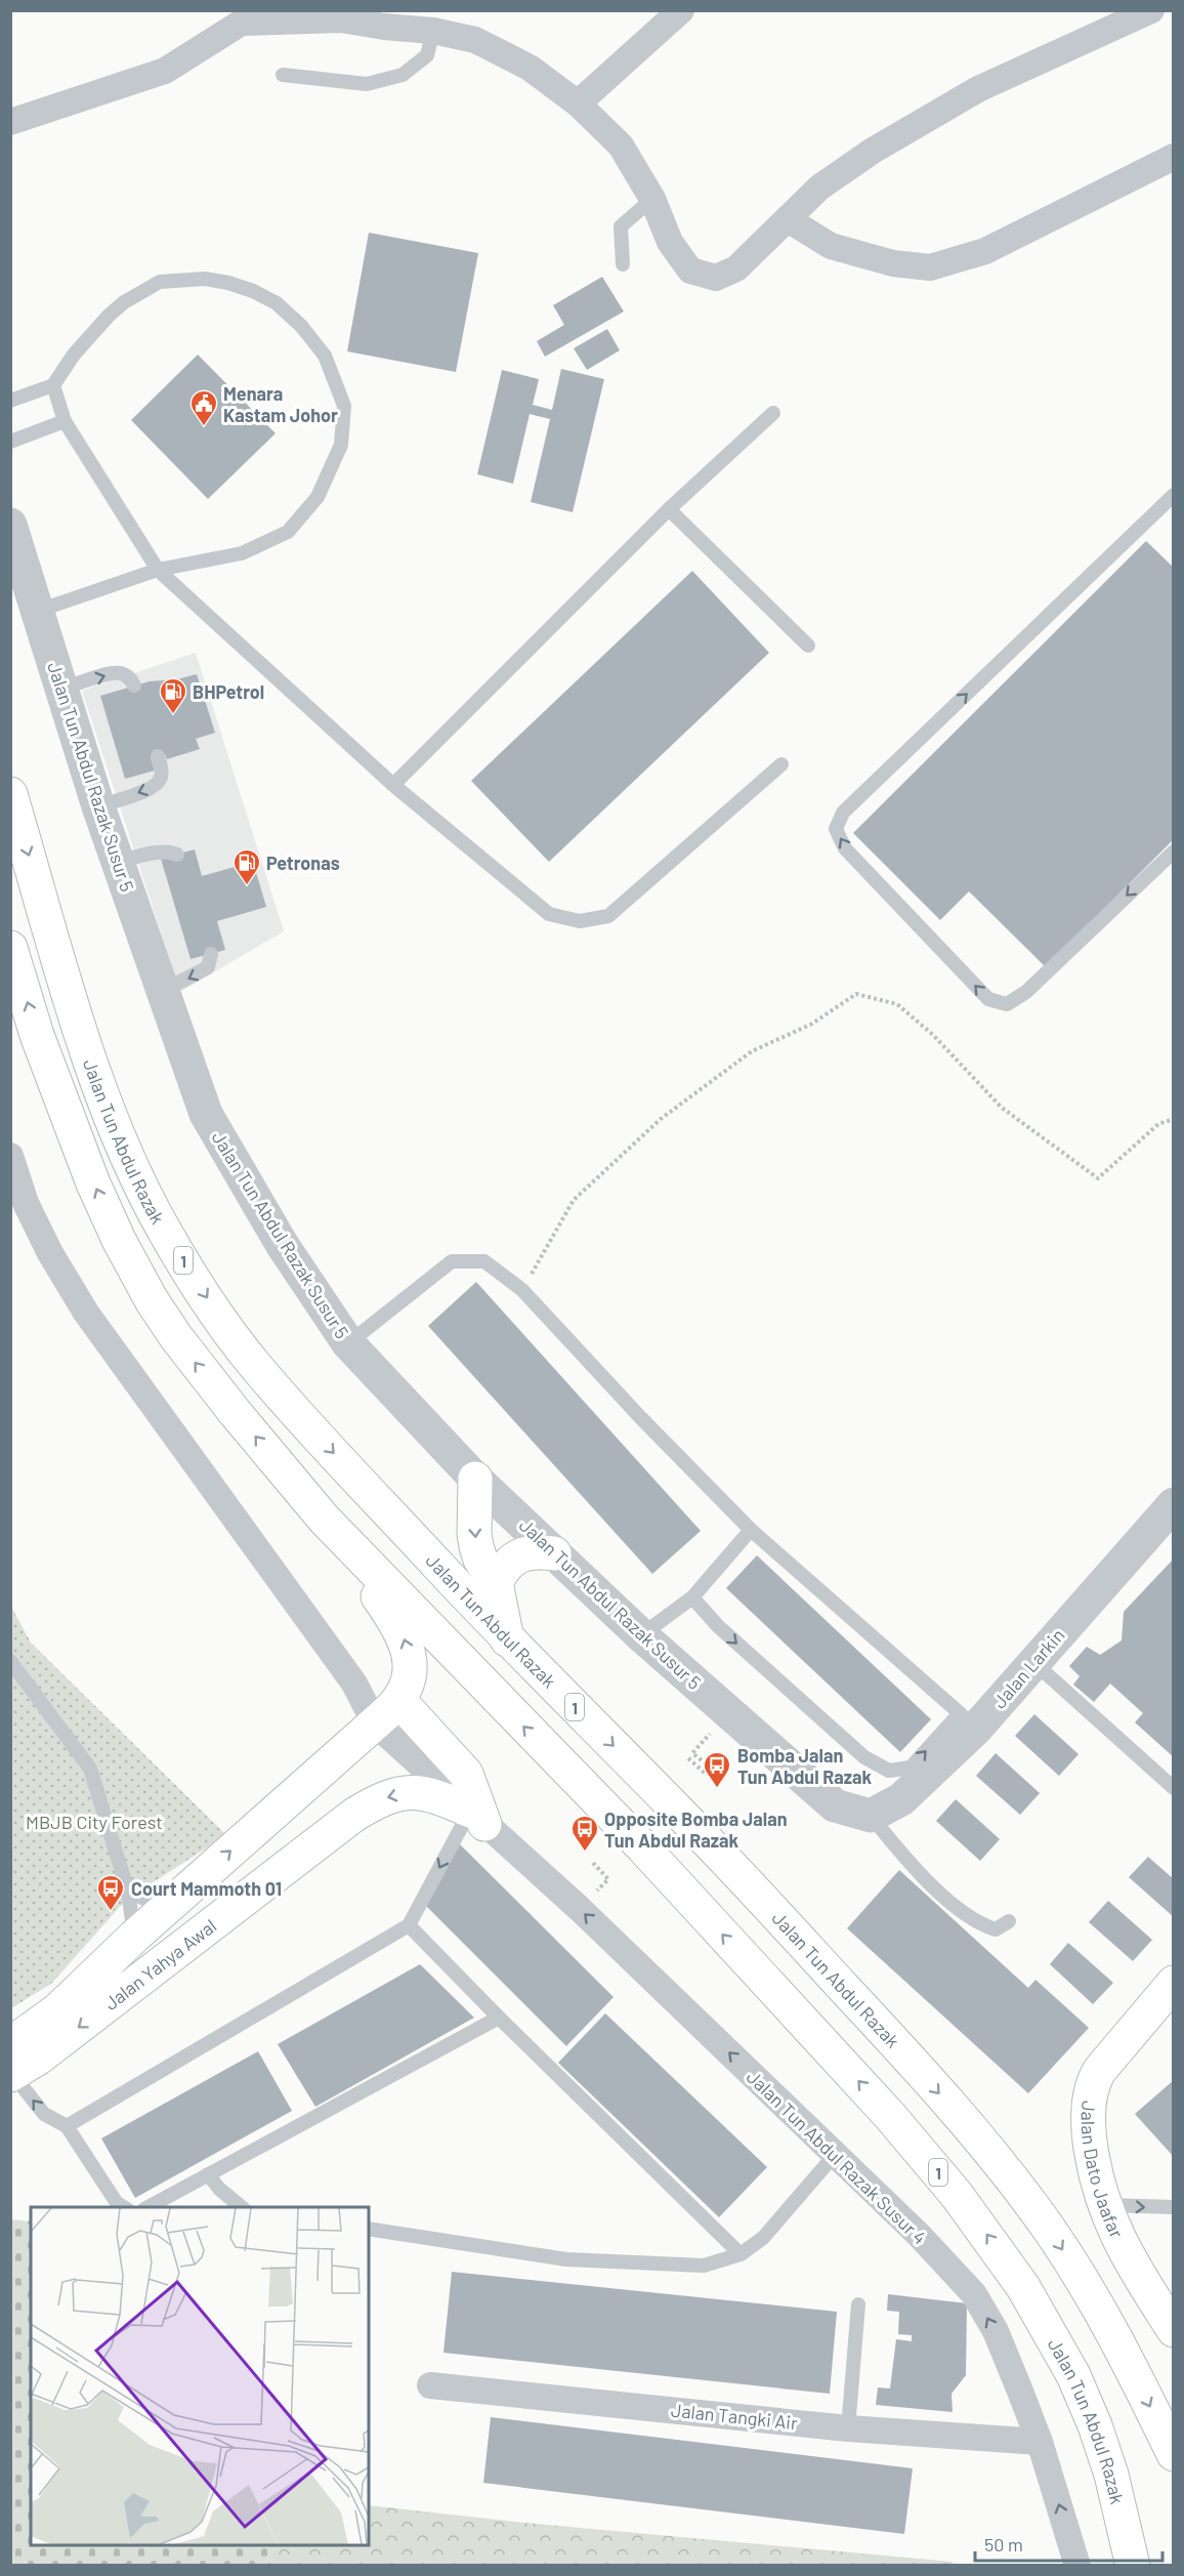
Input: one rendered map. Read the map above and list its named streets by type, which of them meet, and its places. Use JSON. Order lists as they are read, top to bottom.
{
  "streets": {
    "main road": [
      "Jalan Tun Abdul Razak",
      "1",
      "Jalan Yahya Awal",
      "Jalan Dato Jaafar"
    ],
    "street": [
      "Jalan Tun Abdul Razak Susur 5",
      "Jalan Larkin",
      "Jalan Tun Abdul Razak Susur 4",
      "Jalan Tangki Air"
    ]
  },
  "crossings": [
    ["Jalan Tun Abdul Razak Susur 5", "Jalan Larkin"],
    ["Jalan Yahya Awal", "Jalan Tun Abdul Razak Susur 4"],
    ["Jalan Tun Abdul Razak Susur 4", "Jalan Tangki Air"]
  ],
  "one_way": ["Jalan Tun Abdul Razak Susur 4"],
  "parks": ["MBJB City Forest"],
  "places": {
    "public building": ["Menara Kastam Johor"],
    "fuel station": ["BHPetrol", "Petronas"],
    "bus stop": ["Bomba Jalan Tun Abdul Razak", "Opposite Bomba Jalan Tun Abdul Razak", "Court Mammoth 01"]
  },
  "scale_bar": "50 m"
}
